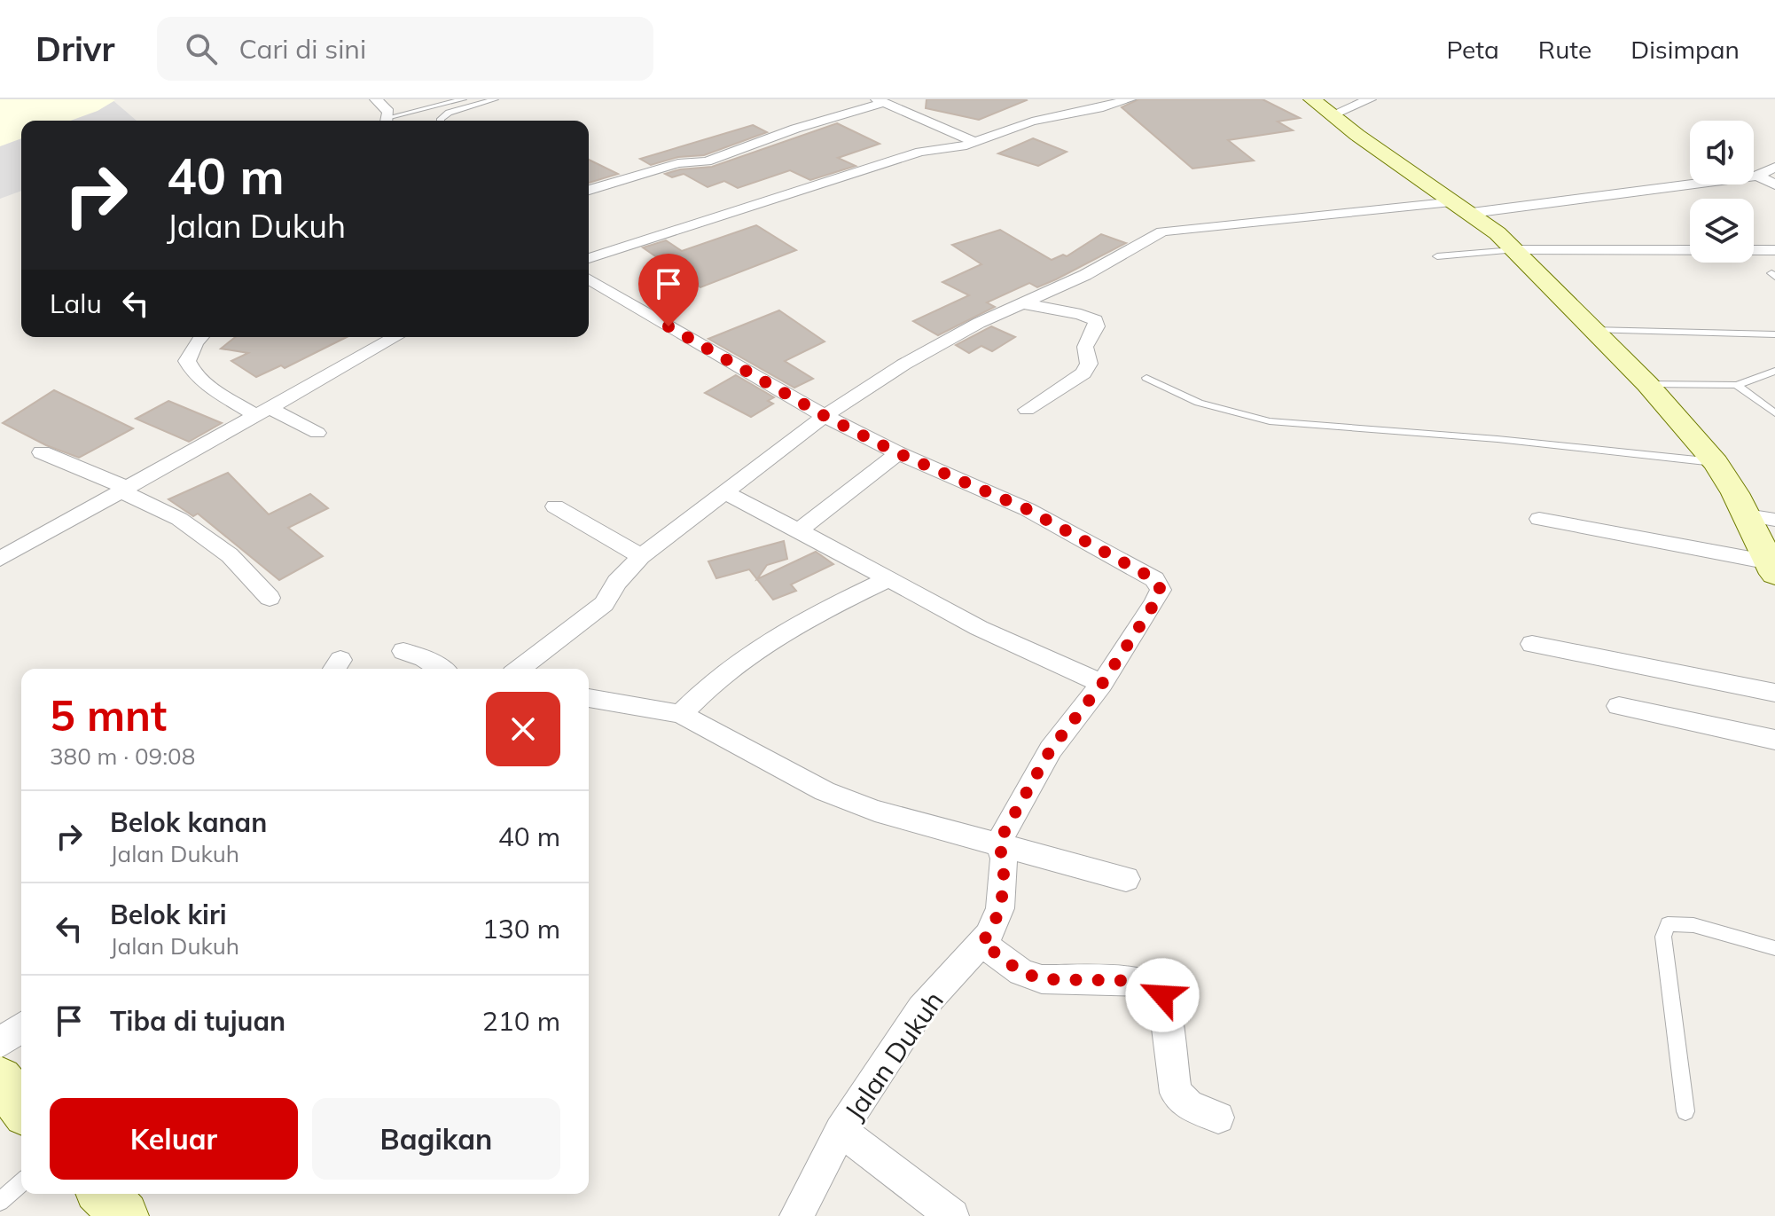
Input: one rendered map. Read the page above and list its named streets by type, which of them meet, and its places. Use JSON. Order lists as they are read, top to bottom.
{
  "streets": {
    "street": ["Jalan Dukuh"]
  },
  "page": {
    "header": "Drivr",
    "search": "Cari di sini",
    "nav": ["Peta", "Rute", "Disimpan"],
    "turn": ["40 m", "Jalan Dukuh"],
    "then": "Lalu",
    "heading": ["5 mnt", "380 m · 09:08"],
    "list": [
      {
        "name": "Belok kanan",
        "note": "Jalan Dukuh",
        "value": "40 m"
      },
      {
        "name": "Belok kiri",
        "note": "Jalan Dukuh",
        "value": "130 m"
      },
      {
        "name": "Tiba di tujuan",
        "value": "210 m"
      }
    ],
    "buttons": ["Keluar", "Bagikan"]
  }
}
